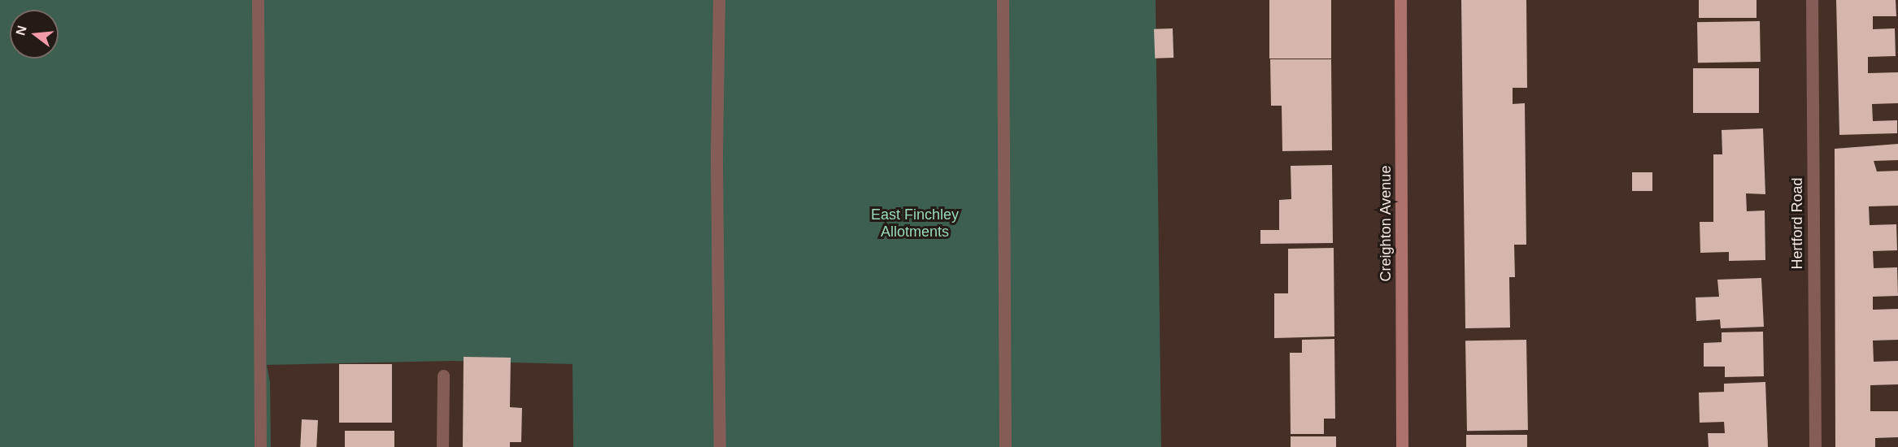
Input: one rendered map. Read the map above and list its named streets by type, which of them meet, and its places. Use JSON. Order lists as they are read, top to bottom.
{
  "streets": {
    "street": ["Creighton Avenue", "Hertford Road"]
  },
  "parks": ["East Finchley Allotments"],
  "north": "left"
}
